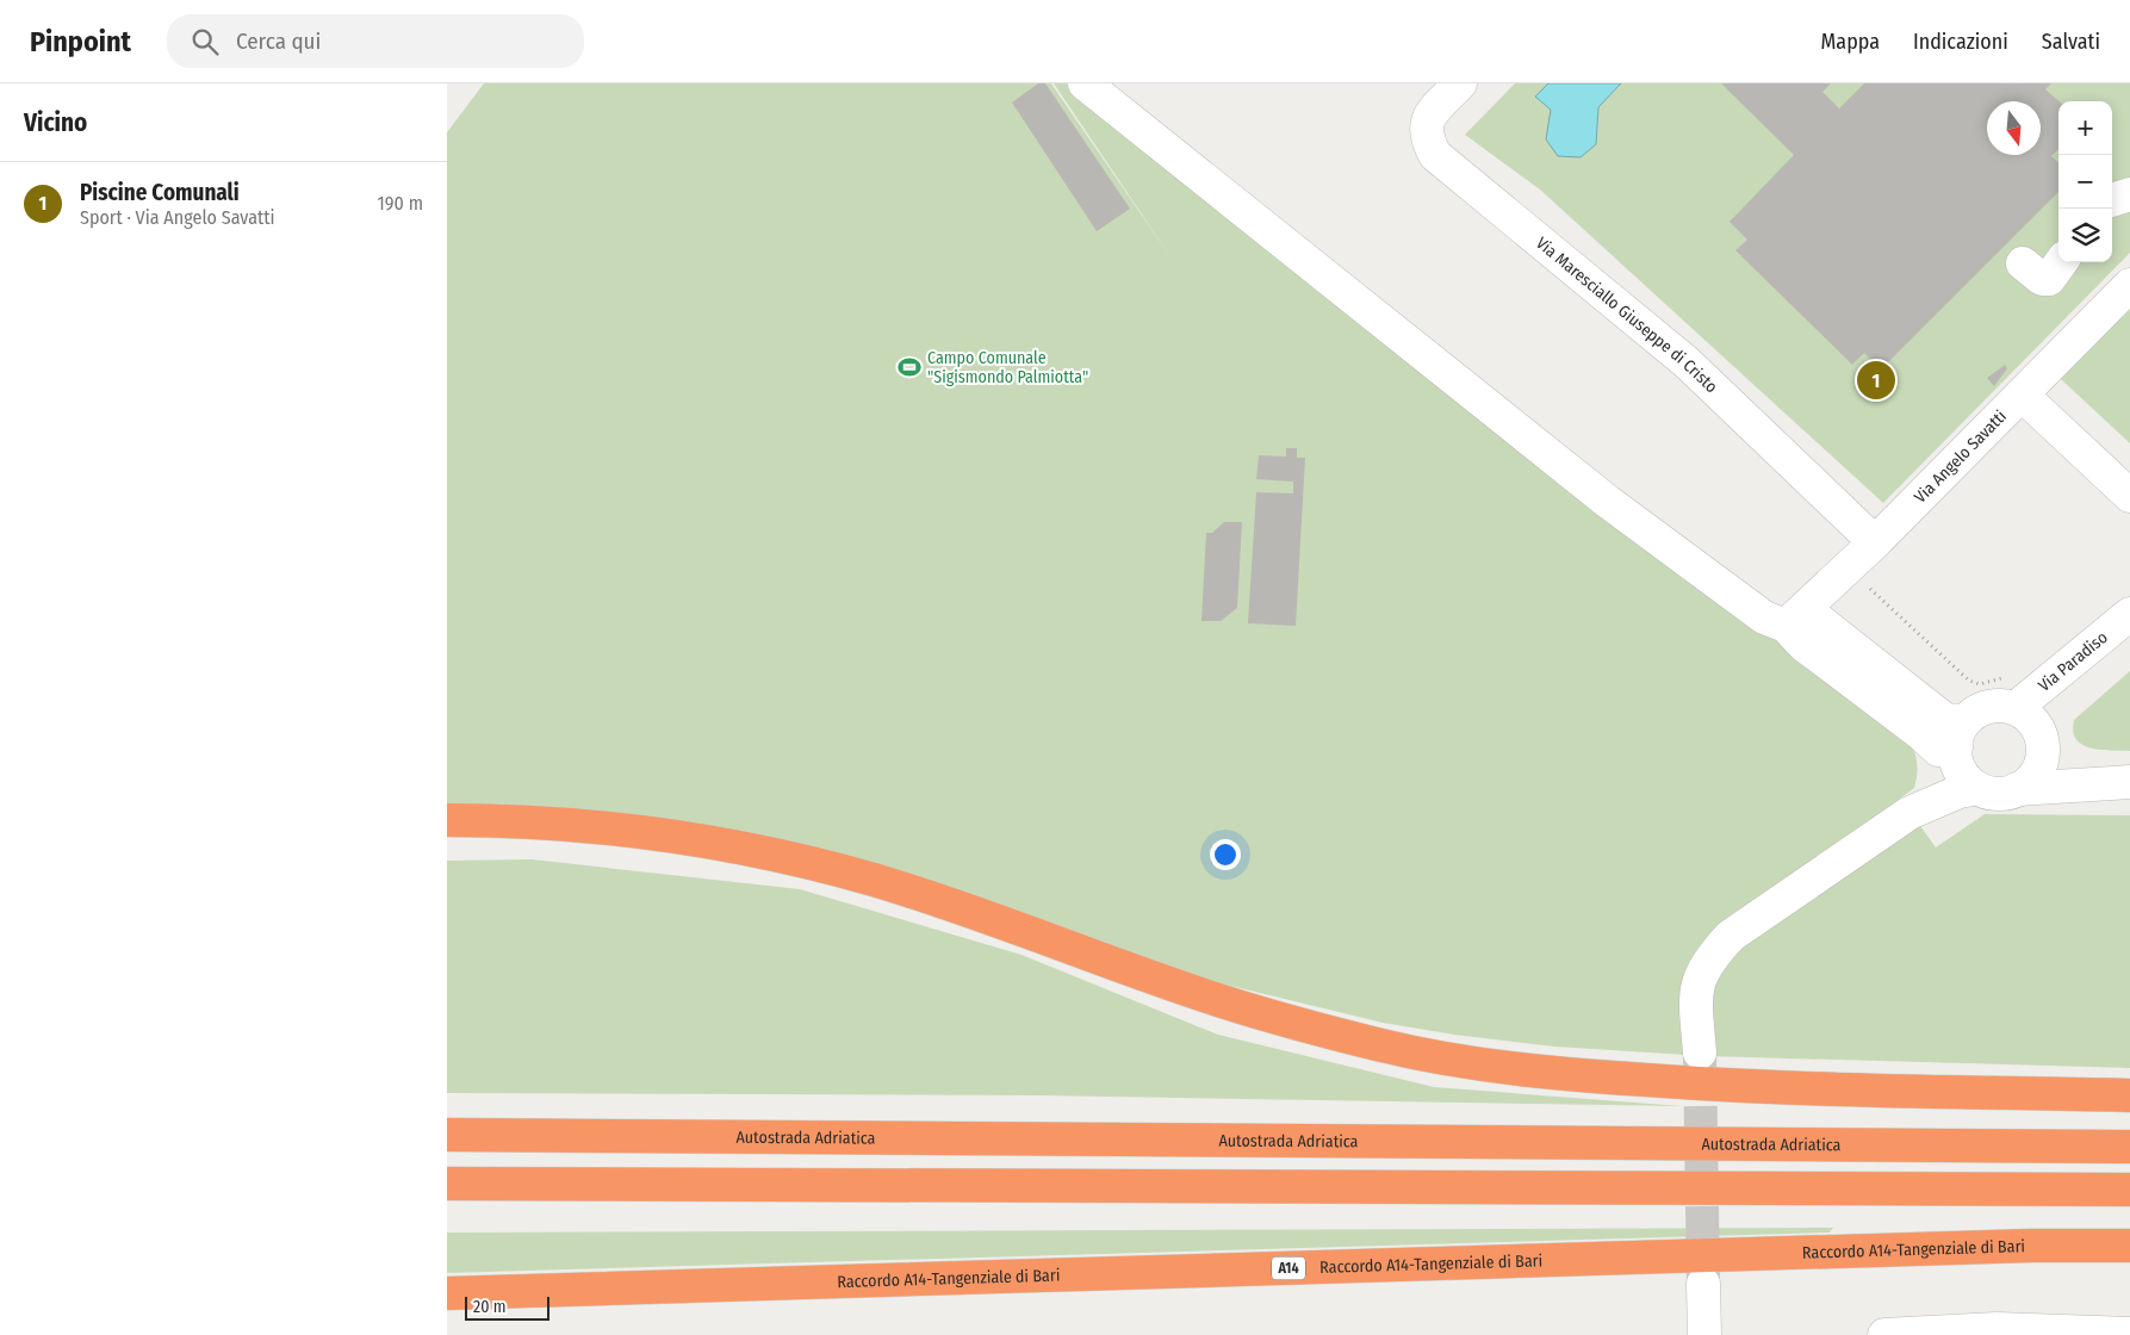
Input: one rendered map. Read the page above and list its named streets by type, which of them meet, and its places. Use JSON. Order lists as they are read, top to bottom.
{
  "streets": {
    "highway": ["Autostrada Adriatica", "Raccordo A14-Tangenziale di Bari", "A14"],
    "street": ["Via Maresciallo Giuseppe di Cristo", "Via Angelo Savatti", "Via Paradiso"]
  },
  "crossings": [
    ["Via Maresciallo Giuseppe di Cristo", "Via Angelo Savatti"]
  ],
  "places": {
    "sports": ["Campo Comunale \"Sigismondo Palmiotta\""]
  },
  "scale_bar": "20 m",
  "north": "bottom",
  "page": {
    "header": "Pinpoint",
    "search": "Cerca qui",
    "nav": ["Mappa", "Indicazioni", "Salvati"],
    "heading": "Vicino",
    "map_buttons": ["+", "−"],
    "list": [
      {
        "mark": "1",
        "name": "Piscine Comunali",
        "note": "Sport · Via Angelo Savatti",
        "value": "190 m"
      }
    ],
    "pins": "1",
    "scale": "20 m"
  }
}
